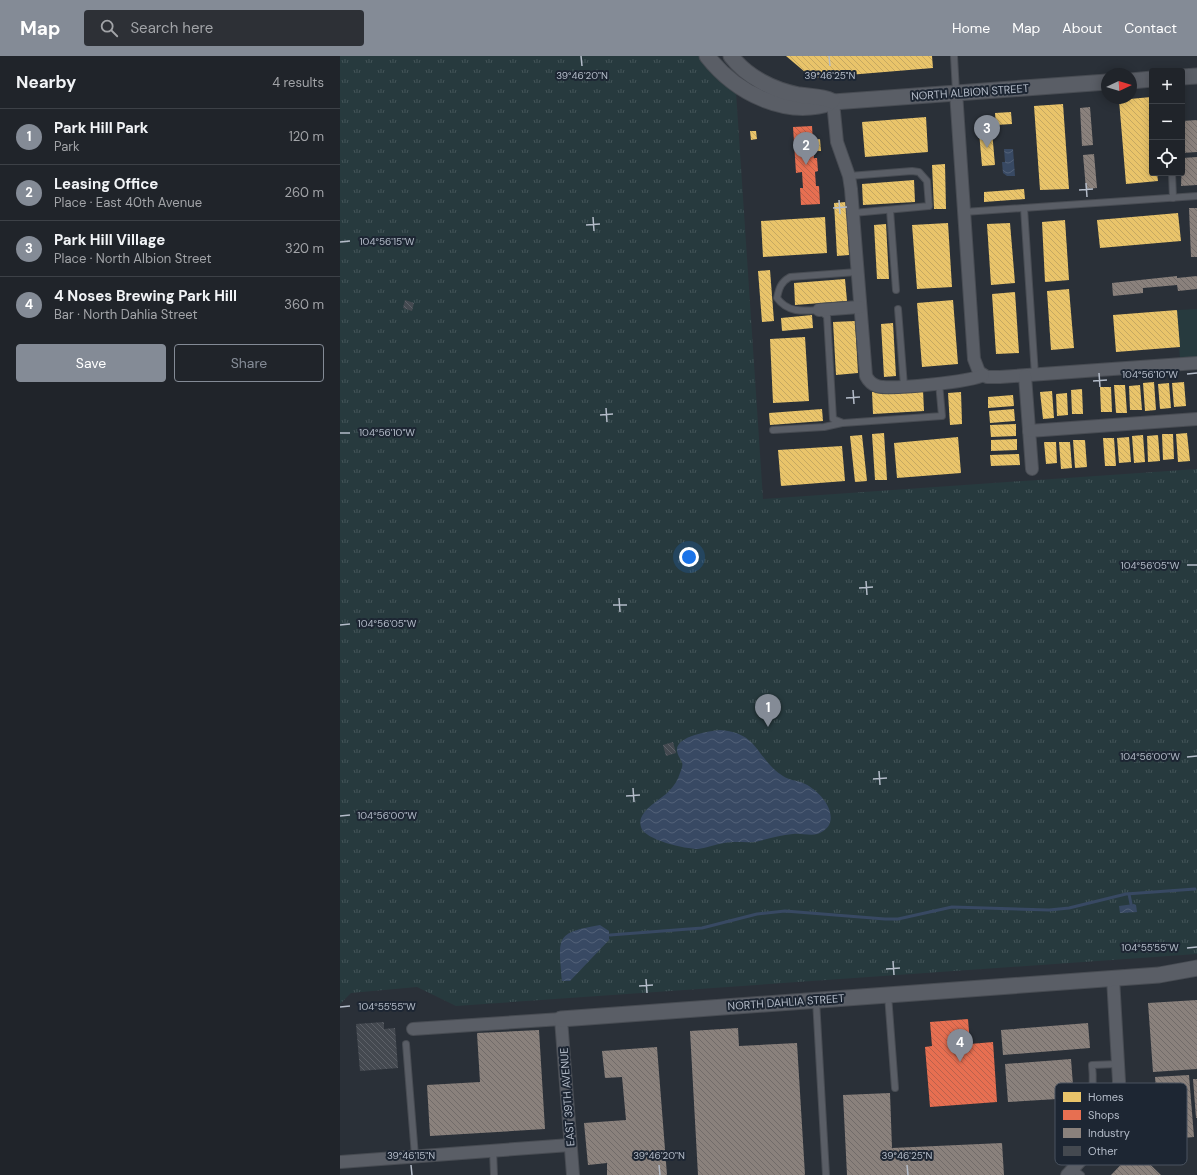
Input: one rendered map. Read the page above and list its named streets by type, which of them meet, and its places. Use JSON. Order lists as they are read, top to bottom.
{
  "streets": {
    "street": ["NORTH ALBION STREET", "NORTH DAHLIA STREET", "EAST 39TH AVENUE"]
  },
  "crossings": [
    ["NORTH DAHLIA STREET", "EAST 39TH AVENUE"]
  ],
  "legend": [
    "Homes",
    "Shops",
    "Industry",
    "Other"
  ],
  "north": "right",
  "page": {
    "header": "Map",
    "search": "Search here",
    "nav": [
      "Home",
      "Map",
      "About",
      "Contact"
    ],
    "heading": ["Nearby", "4 results"],
    "map_buttons": ["+", "−"],
    "list": [
      {
        "mark": "1",
        "name": "Park Hill Park",
        "note": "Park",
        "value": "120 m"
      },
      {
        "mark": "2",
        "name": "Leasing Office",
        "note": "Place · East 40th Avenue",
        "value": "260 m"
      },
      {
        "mark": "3",
        "name": "Park Hill Village",
        "note": "Place · North Albion Street",
        "value": "320 m"
      },
      {
        "mark": "4",
        "name": "4 Noses Brewing Park Hill",
        "note": "Bar · North Dahlia Street",
        "value": "360 m"
      }
    ],
    "pins": [
      "3",
      "2",
      "1",
      "4"
    ],
    "buttons": ["Save", "Share"]
  },
  "coordinates": [
    "39°46'20\"N",
    "39°46'25\"N",
    "104°56'15\"W",
    "104°56'10\"W",
    "104°56'05\"W",
    "104°56'00\"W",
    "104°55'55\"W",
    "39°46'15\"N"
  ]
}
